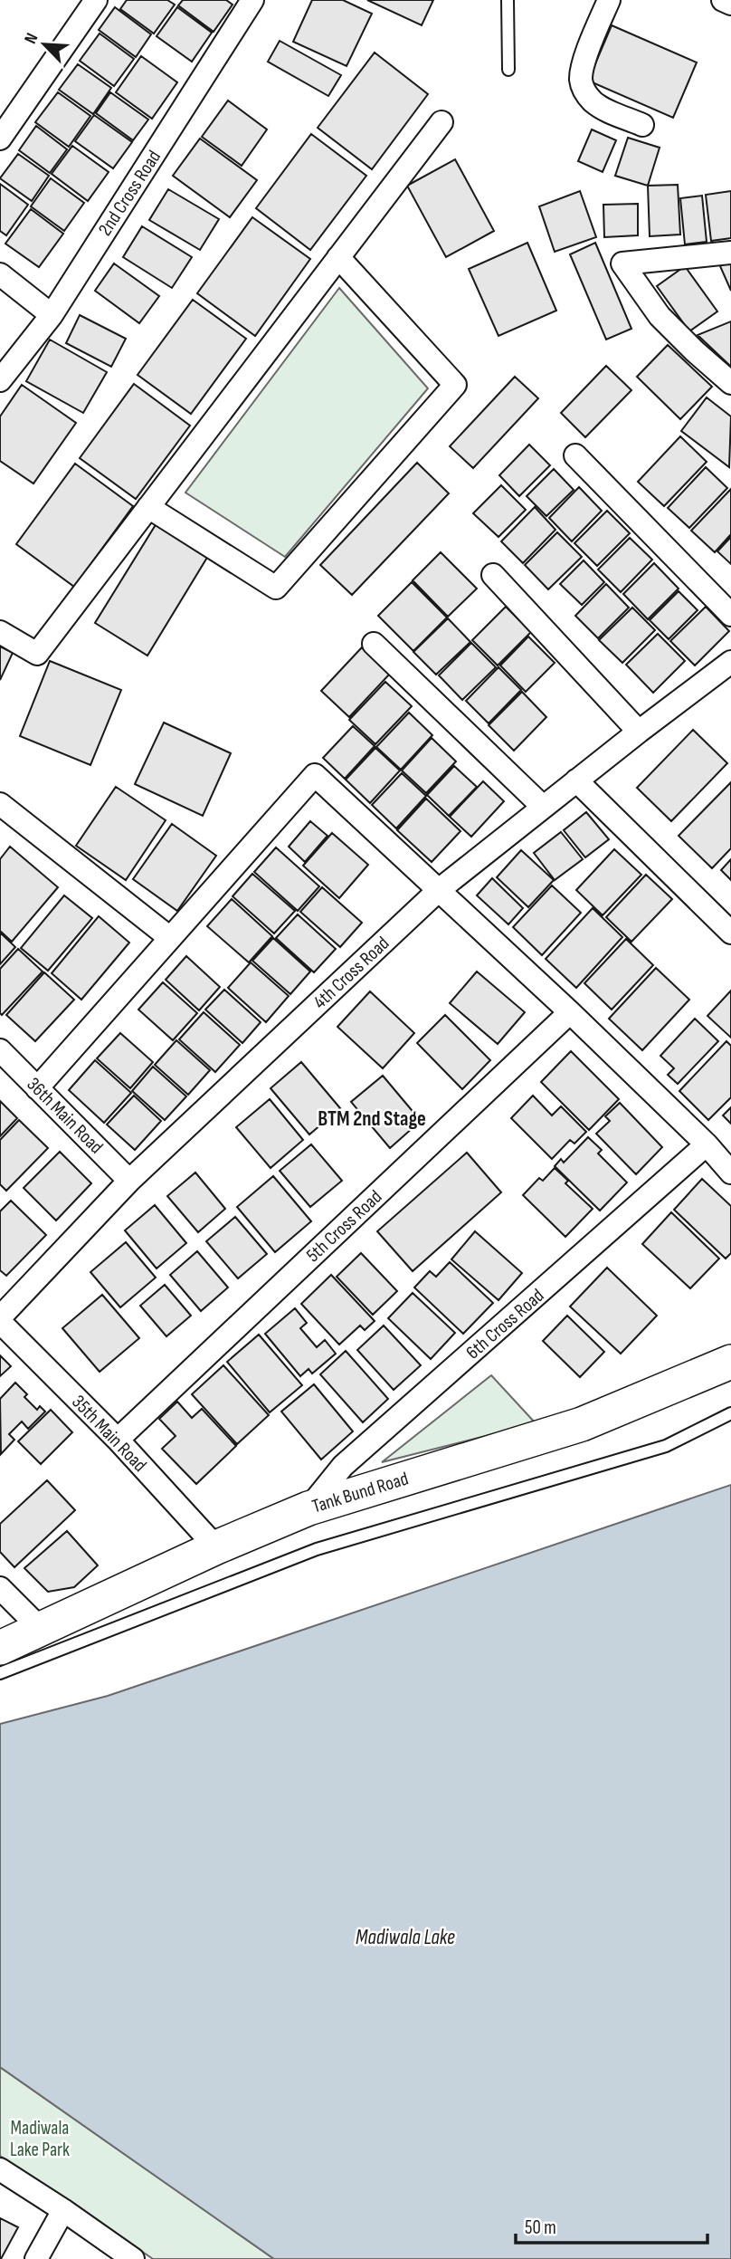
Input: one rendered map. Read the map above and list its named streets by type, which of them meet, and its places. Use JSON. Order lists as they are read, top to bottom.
{
  "streets": {
    "main road": ["Tank Bund Road"],
    "street": [
      "2nd Cross Road",
      "4th Cross Road",
      "36th Main Road",
      "5th Cross Road",
      "6th Cross Road",
      "35th Main Road"
    ]
  },
  "crossings": [
    ["4th Cross Road", "36th Main Road"],
    ["4th Cross Road", "35th Main Road"],
    ["5th Cross Road", "35th Main Road"],
    ["6th Cross Road", "Tank Bund Road"],
    ["35th Main Road", "Tank Bund Road"]
  ],
  "districts": ["BTM 2nd Stage"],
  "water": ["Madiwala Lake"],
  "parks": ["Madiwala Lake Park"],
  "scale_bar": "50 m",
  "north": "top left"
}
